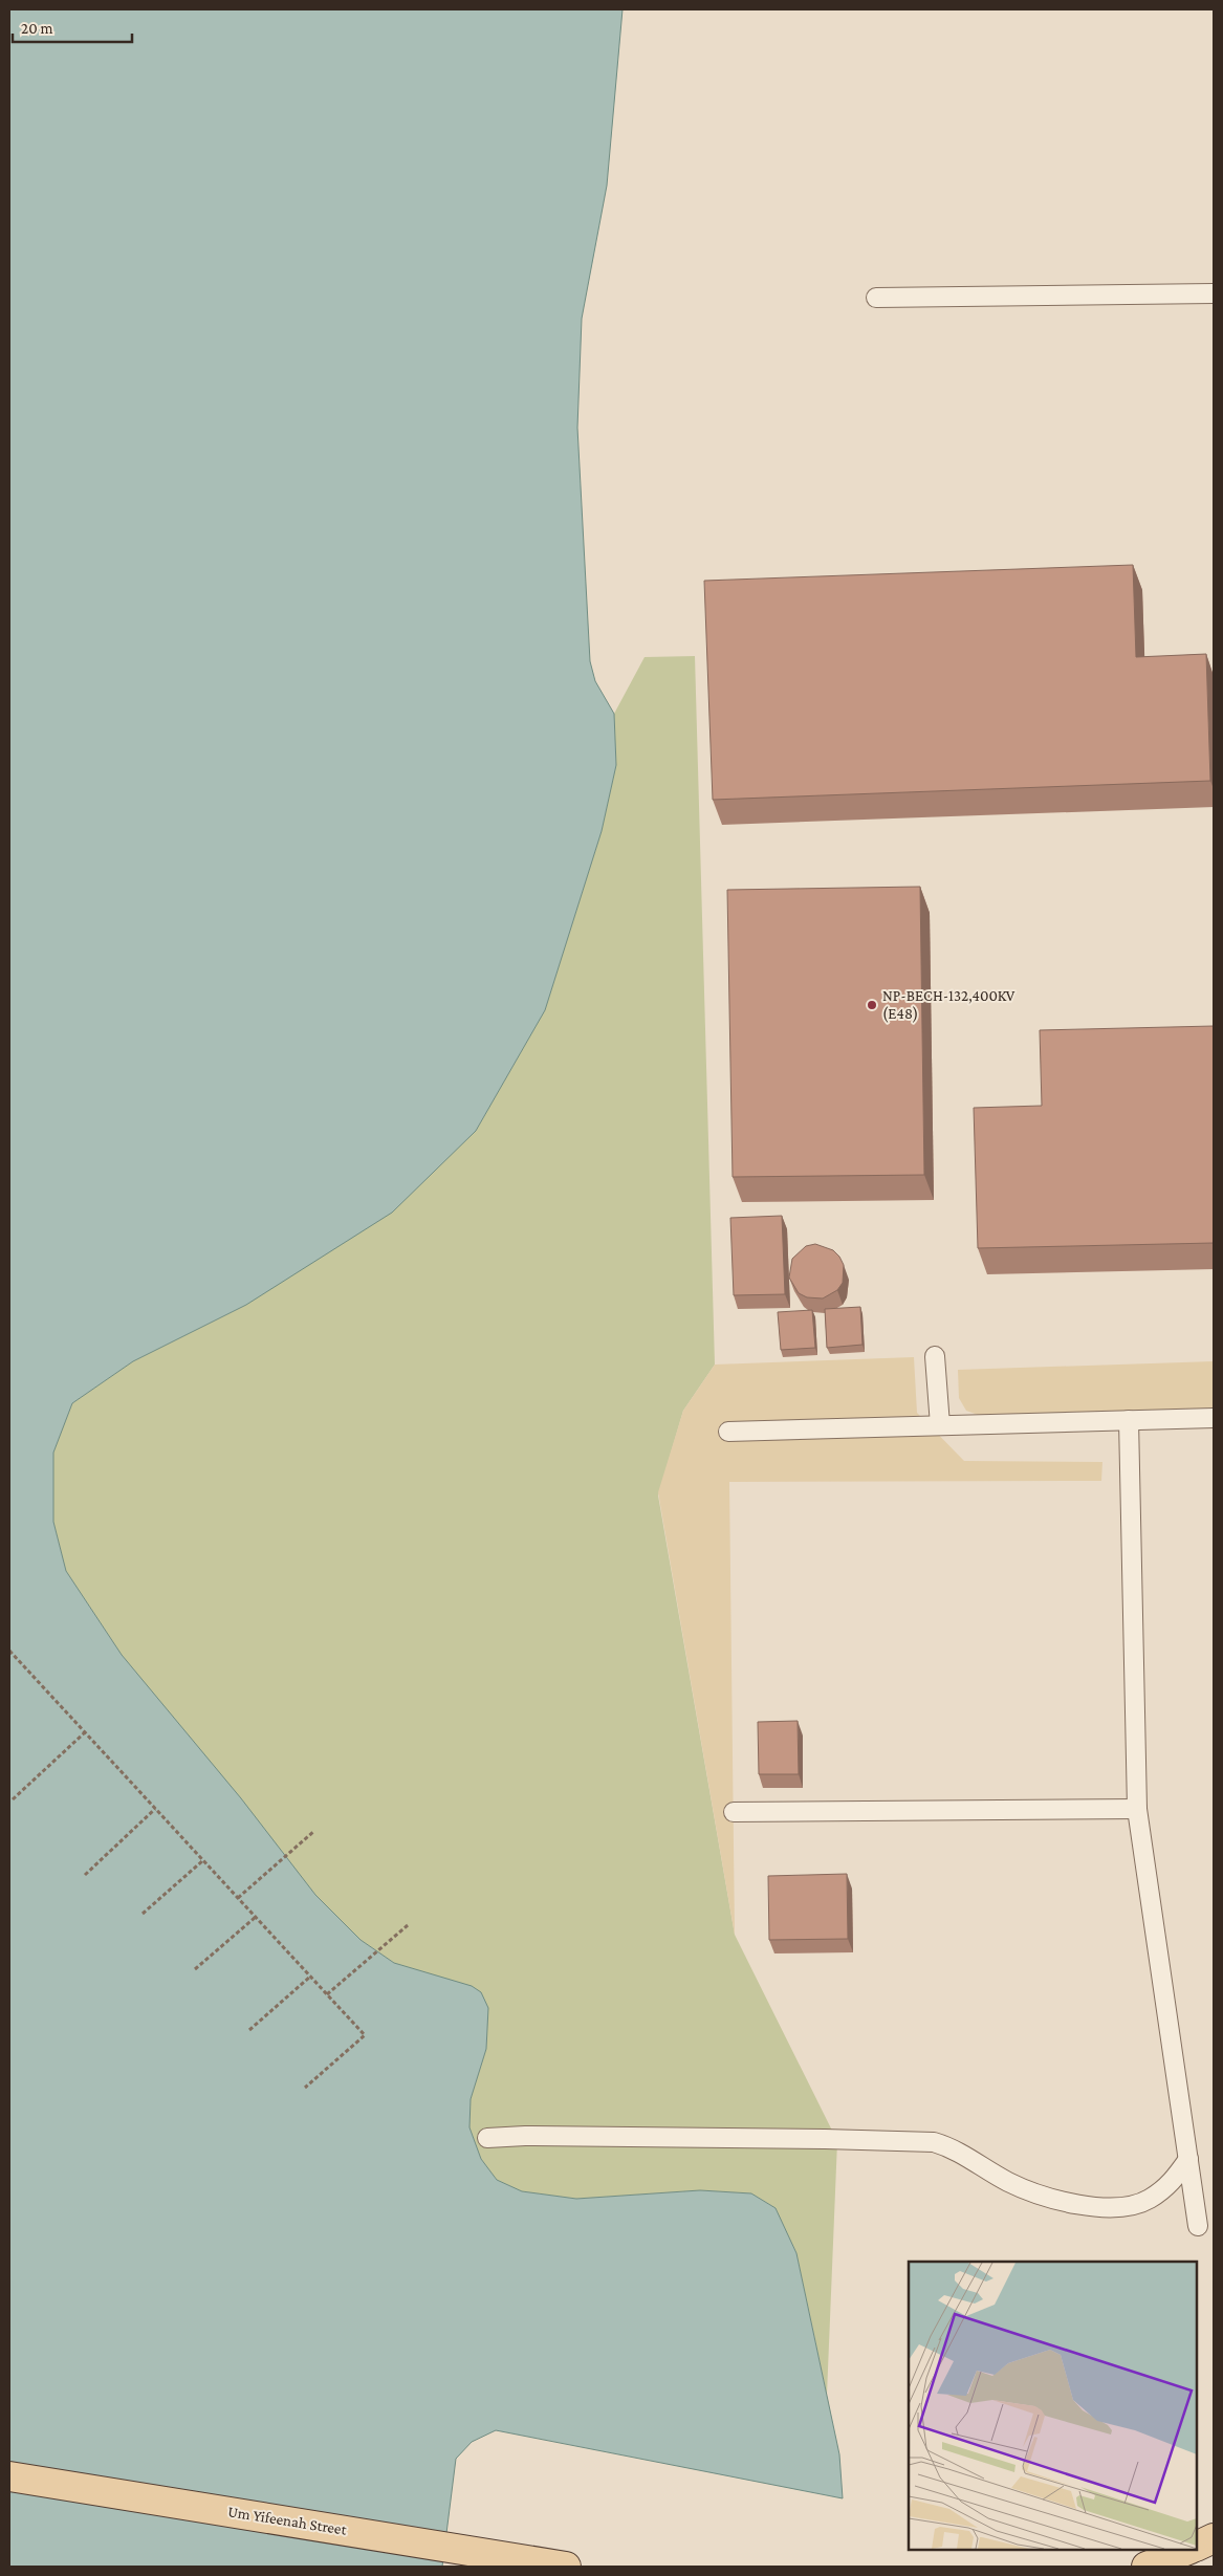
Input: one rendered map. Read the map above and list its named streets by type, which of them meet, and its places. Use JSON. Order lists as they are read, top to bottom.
{
  "streets": {
    "main road": ["Um Yifeenah Street"]
  },
  "places": ["NP-BECH-132,400KV (E48)"],
  "scale_bar": "20 m"
}
